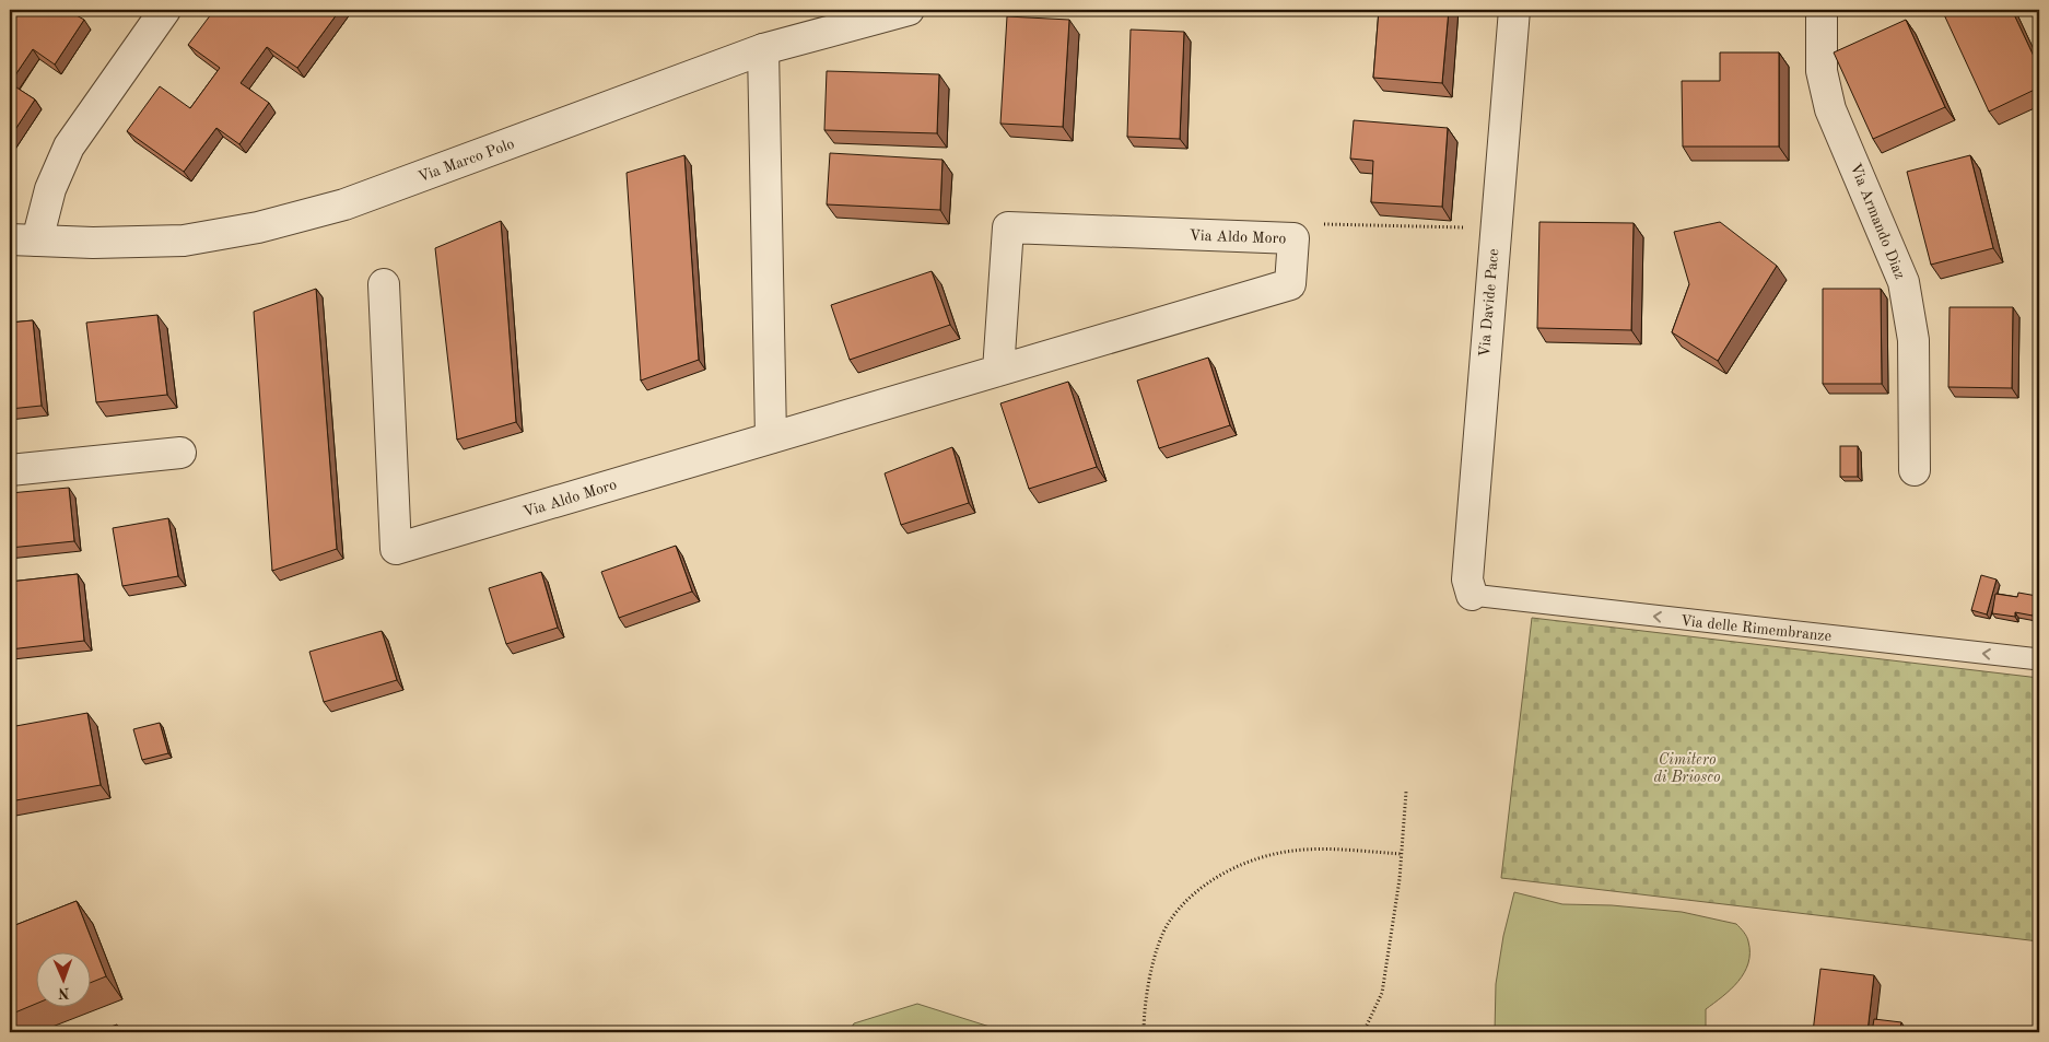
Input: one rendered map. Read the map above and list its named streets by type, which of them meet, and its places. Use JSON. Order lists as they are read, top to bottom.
{
  "streets": {
    "street": [
      "Via Marco Polo",
      "Via Armando Diaz",
      "Via Aldo Moro",
      "Via Davide Pace"
    ],
    "lane": ["Via delle Rimembranze"]
  },
  "crossings": [
    ["Via Davide Pace", "Via delle Rimembranze"]
  ],
  "one_way": ["Via delle Rimembranze"],
  "parks": ["Cimitero di Briosco"],
  "north": "bottom"
}
